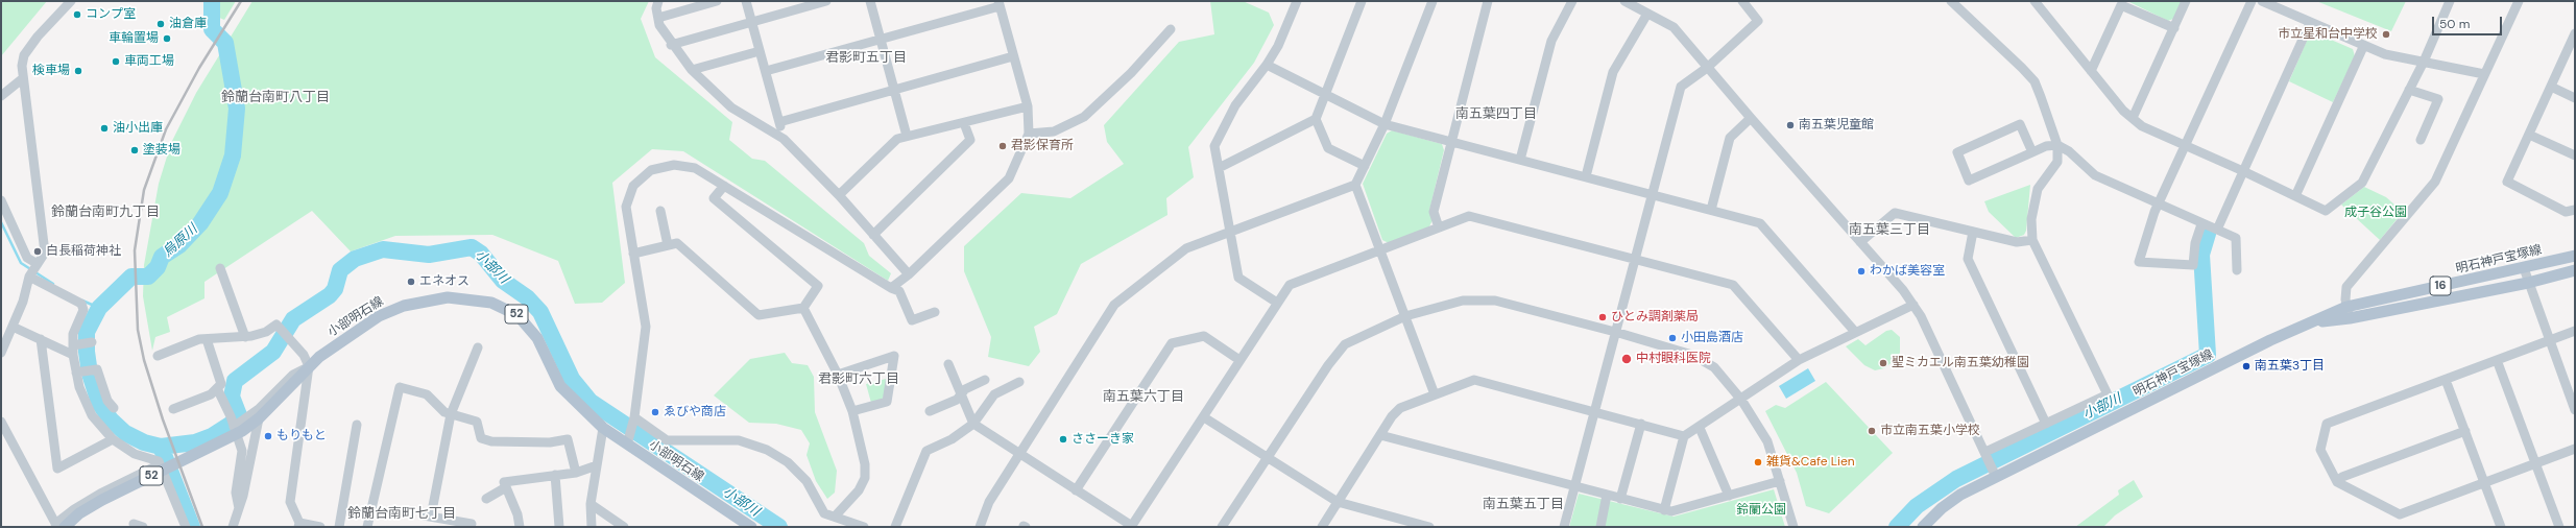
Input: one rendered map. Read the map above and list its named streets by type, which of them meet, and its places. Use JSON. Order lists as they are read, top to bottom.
{
  "streets": {
    "main road": [
      "明石神戸宝塚線",
      "16",
      "52",
      "小部明石線"
    ]
  },
  "districts": [
    "君影町五丁目",
    "鈴蘭台南町八丁目",
    "南五葉四丁目",
    "鈴蘭台南町九丁目",
    "南五葉三丁目",
    "君影町六丁目",
    "南五葉六丁目",
    "南五葉五丁目",
    "鈴蘭台南町七丁目"
  ],
  "water": ["烏原川", "小部川"],
  "parks": ["成子谷公園", "鈴蘭公園"],
  "places": [
    "コンプ室",
    "油倉庫",
    "市立星和台中学校",
    "車輪置場",
    "車両工場",
    "検車場",
    "南五葉児童館",
    "油小出庫",
    "君影保育所",
    "塗装場",
    "白長稲荷神社",
    "わかば美容室",
    "エネオス",
    "ひとみ調剤薬局",
    "小田島酒店",
    "中村眼科医院",
    "聖ミカエル南五葉幼稚園",
    "南五葉3丁目",
    "ゑびや商店",
    "市立南五葉小学校",
    "もりもと",
    "ささーき家",
    "雑貨&Cafe Lien"
  ],
  "scale_bar": "50 m"
}
